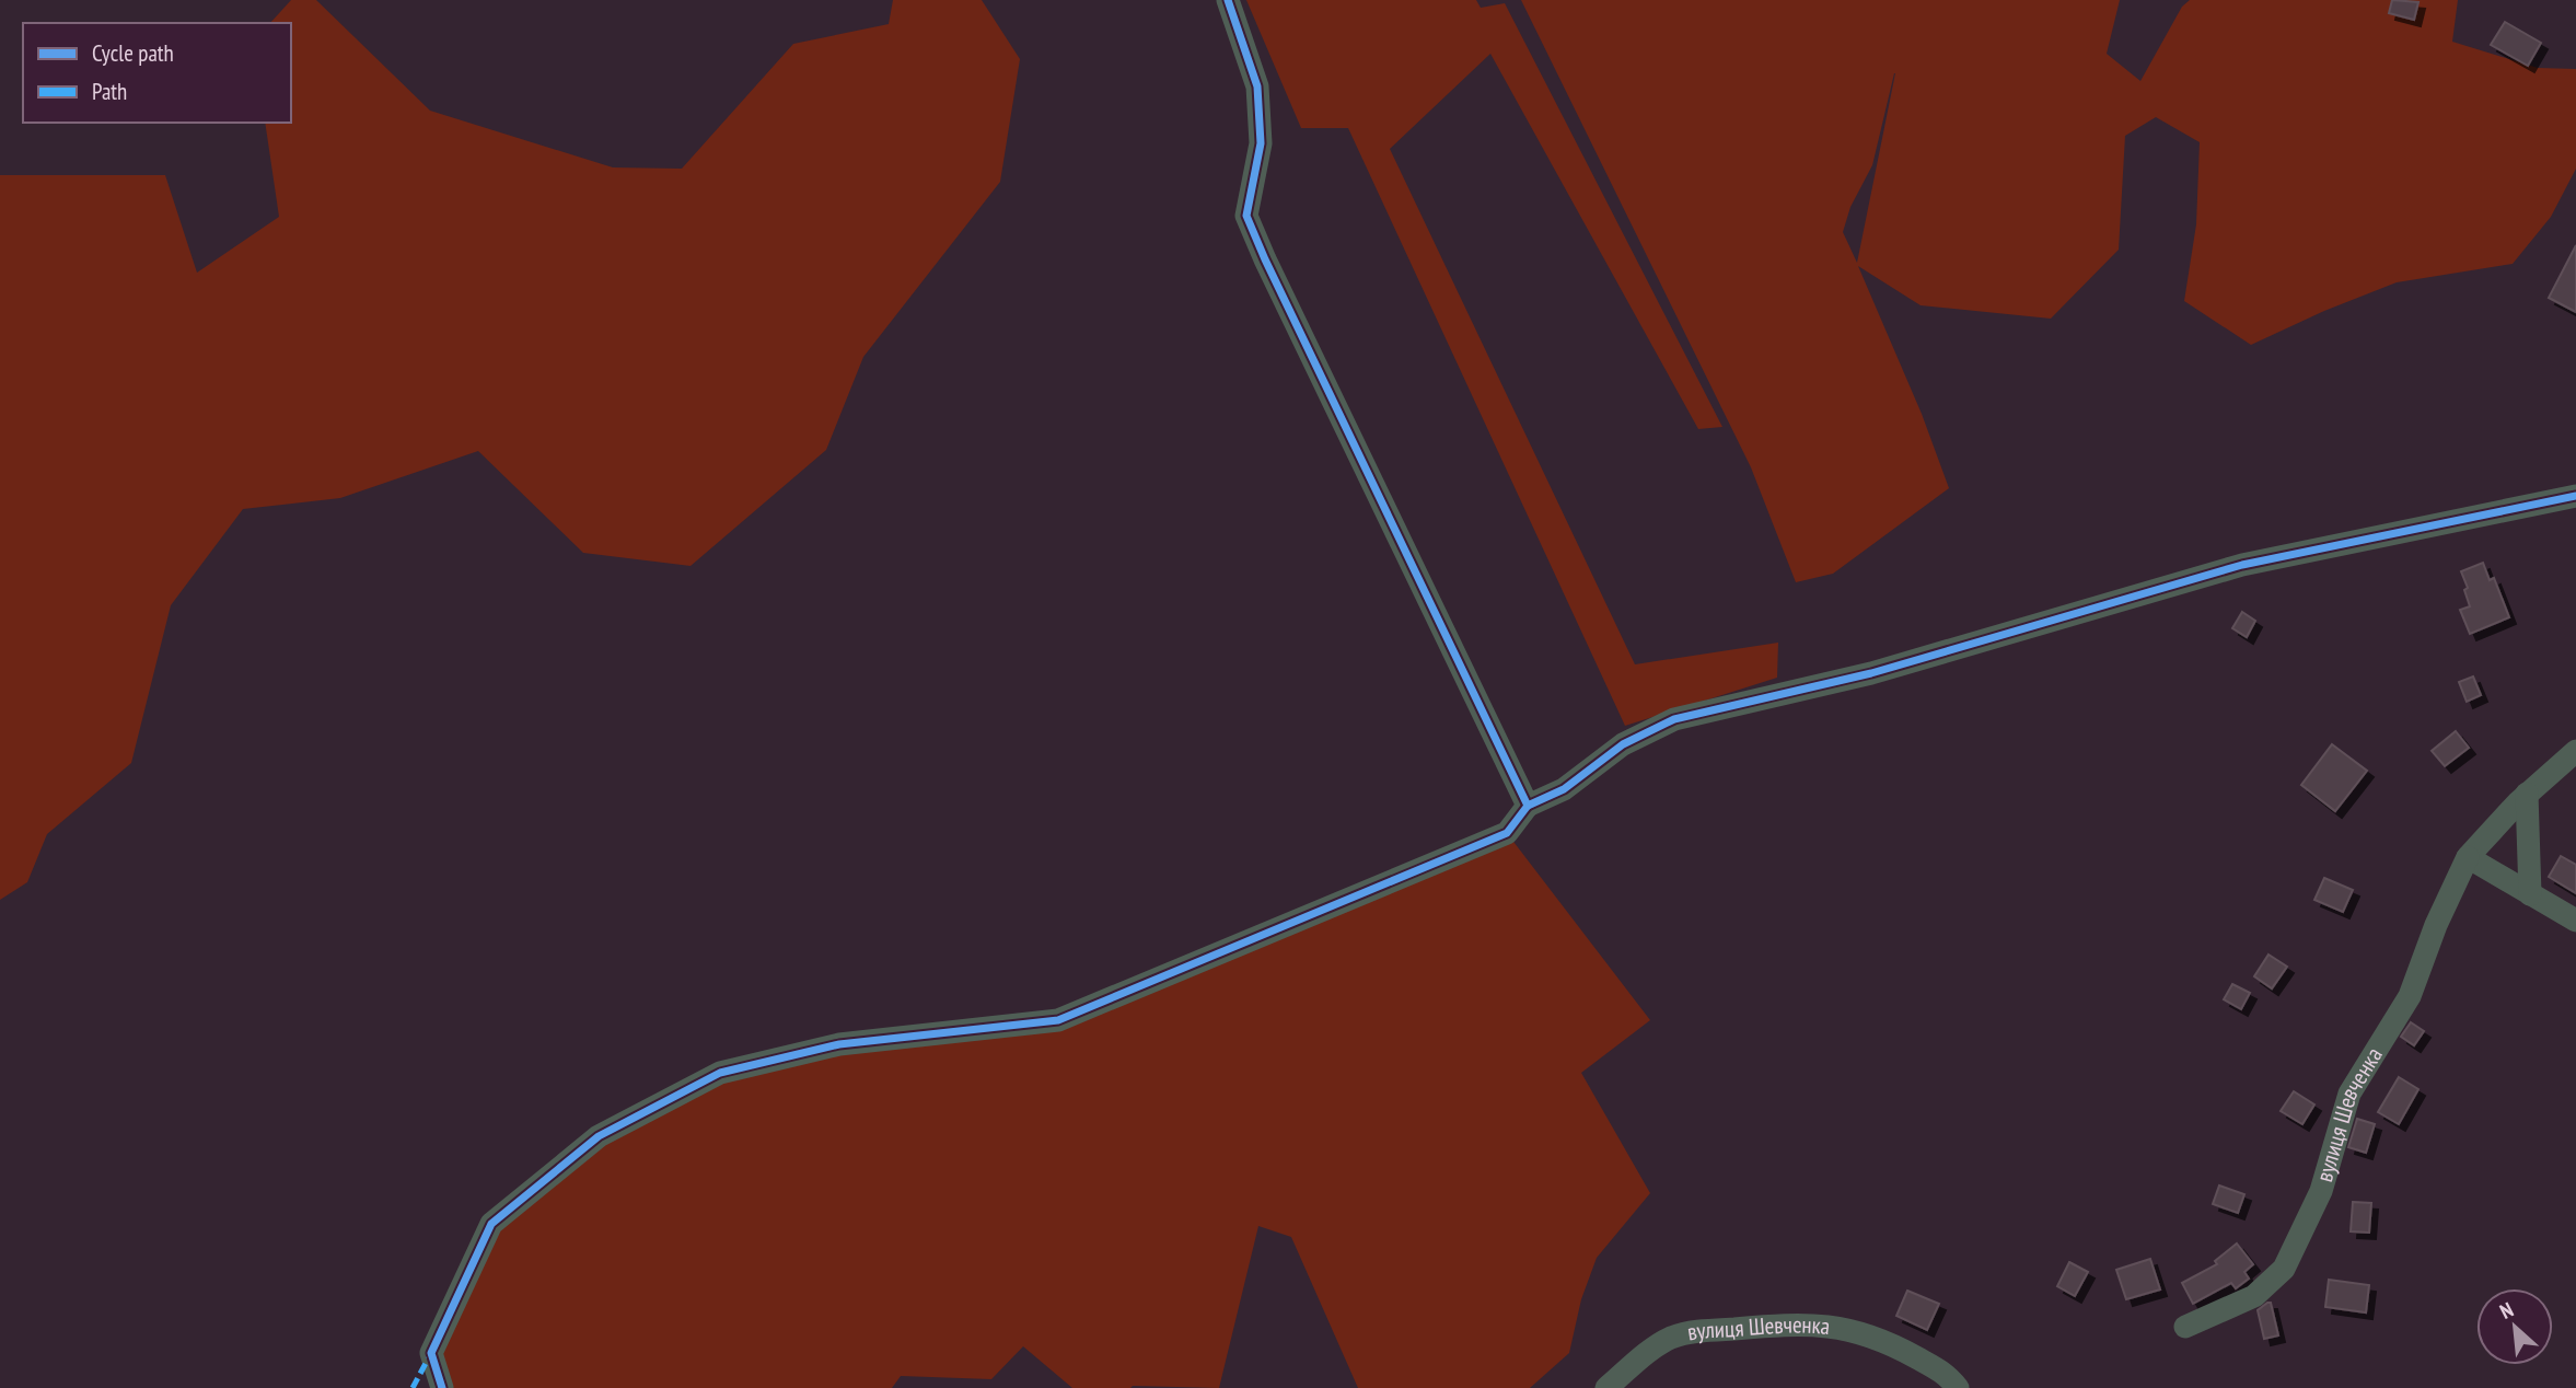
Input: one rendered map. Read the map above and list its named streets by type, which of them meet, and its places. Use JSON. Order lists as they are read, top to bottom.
{
  "streets": {
    "street": ["вулиця Шевченка"]
  },
  "legend": ["Cycle path", "Path"],
  "north": "top left"
}
